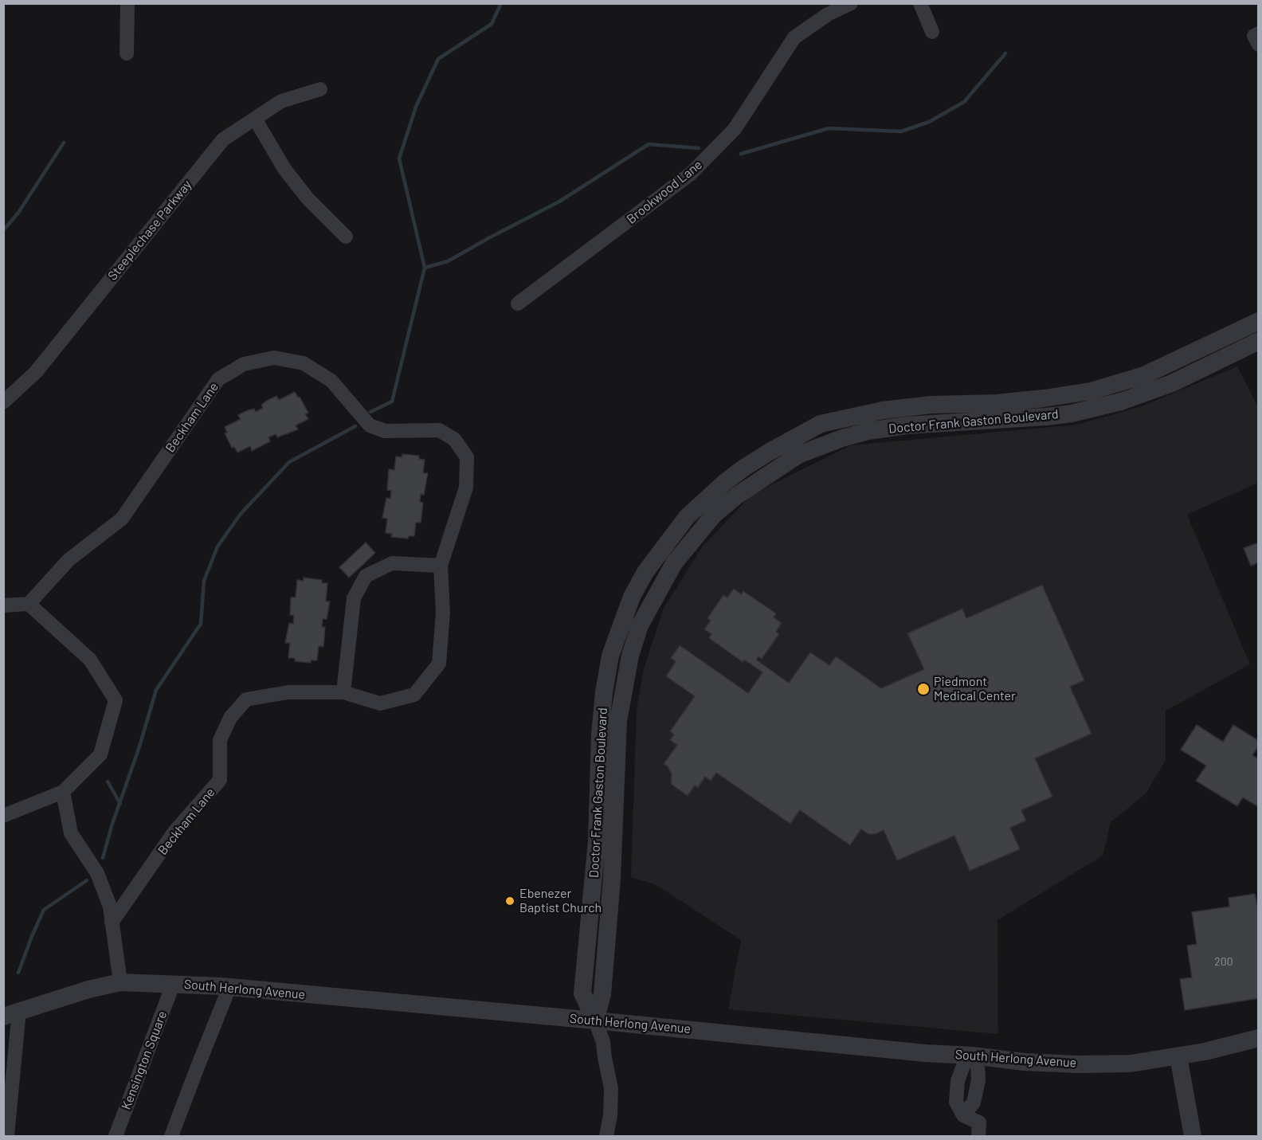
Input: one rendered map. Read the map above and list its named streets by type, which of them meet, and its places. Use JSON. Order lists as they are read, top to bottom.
{
  "streets": {
    "street": [
      "Brookwood Lane",
      "Steeplechase Parkway",
      "Beckham Lane",
      "Doctor Frank Gaston Boulevard",
      "South Herlong Avenue",
      "Kensington Square"
    ]
  },
  "crossings": [
    ["Doctor Frank Gaston Boulevard", "South Herlong Avenue"],
    ["South Herlong Avenue", "Kensington Square"]
  ],
  "places": ["Piedmont Medical Center", "Ebenezer Baptist Church"],
  "house_numbers": ["200"]
}
